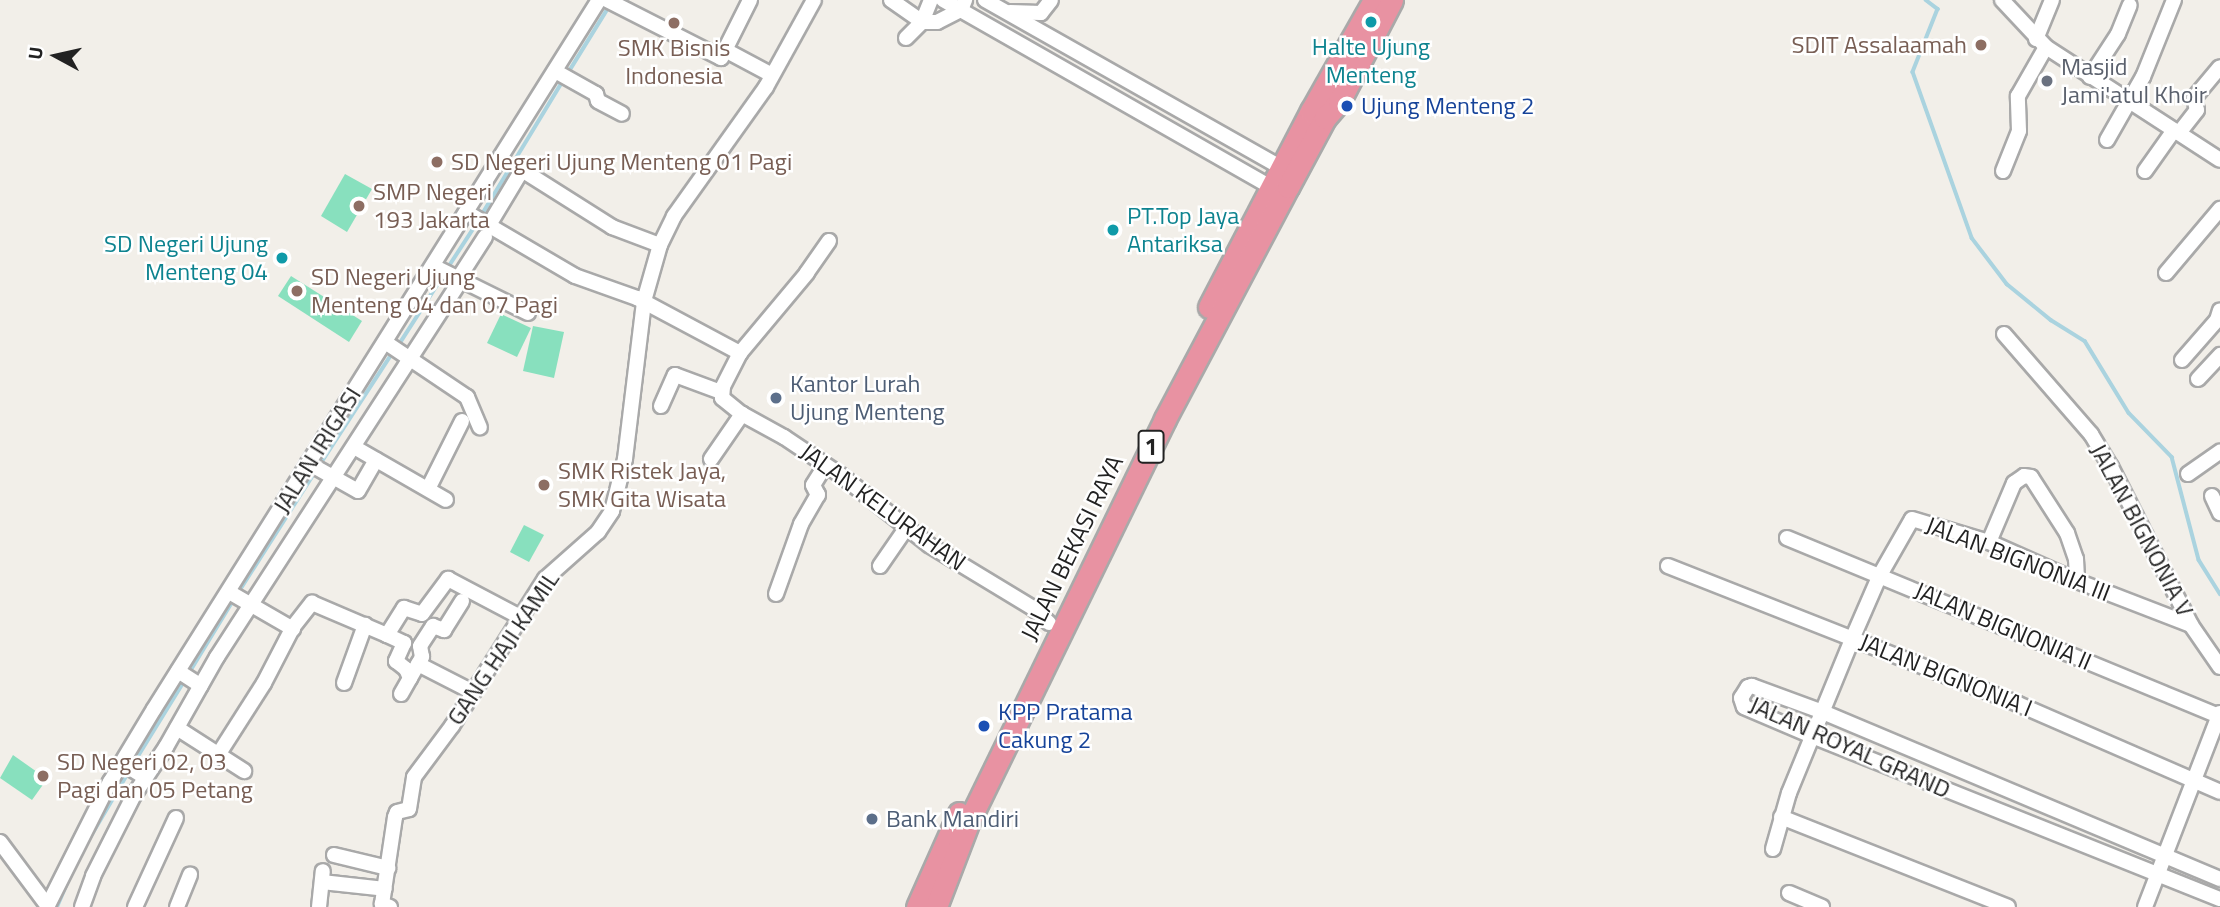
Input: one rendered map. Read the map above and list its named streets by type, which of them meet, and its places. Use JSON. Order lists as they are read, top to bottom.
{
  "streets": {
    "highway": ["1", "JALAN BEKASI RAYA"],
    "street": [
      "JALAN IRIGASI",
      "JALAN KELURAHAN",
      "JALAN BIGNONIA V",
      "JALAN BIGNONIA III",
      "JALAN BIGNONIA II",
      "GANG HAJI KAMIL",
      "JALAN BIGNONIA I",
      "JALAN ROYAL GRAND"
    ]
  },
  "crossings": [
    ["JALAN KELURAHAN", "JALAN BEKASI RAYA"],
    ["JALAN BIGNONIA V", "JALAN BIGNONIA III"],
    ["JALAN BIGNONIA III", "JALAN BIGNONIA II"],
    ["JALAN BIGNONIA III", "JALAN BIGNONIA I"],
    ["JALAN BIGNONIA III", "JALAN ROYAL GRAND"]
  ],
  "places": [
    "Halte Ujung Menteng",
    "SMK Bisnis Indonesia",
    "SDIT Assalaamah",
    "Masjid Jami'atul Khoir",
    "Ujung Menteng 2",
    "SD Negeri Ujung Menteng 01 Pagi",
    "SMP Negeri 193 Jakarta",
    "PT.Top Jaya Antariksa",
    "SD Negeri Ujung Menteng 04",
    "SD Negeri Ujung Menteng 04 dan 07 Pagi",
    "Kantor Lurah Ujung Menteng",
    "SMK Ristek Jaya, SMK Gita Wisata",
    "KPP Pratama Cakung 2",
    "SD Negeri 02, 03 Pagi dan 05 Petang",
    "Bank Mandiri"
  ],
  "north": "left"
}
